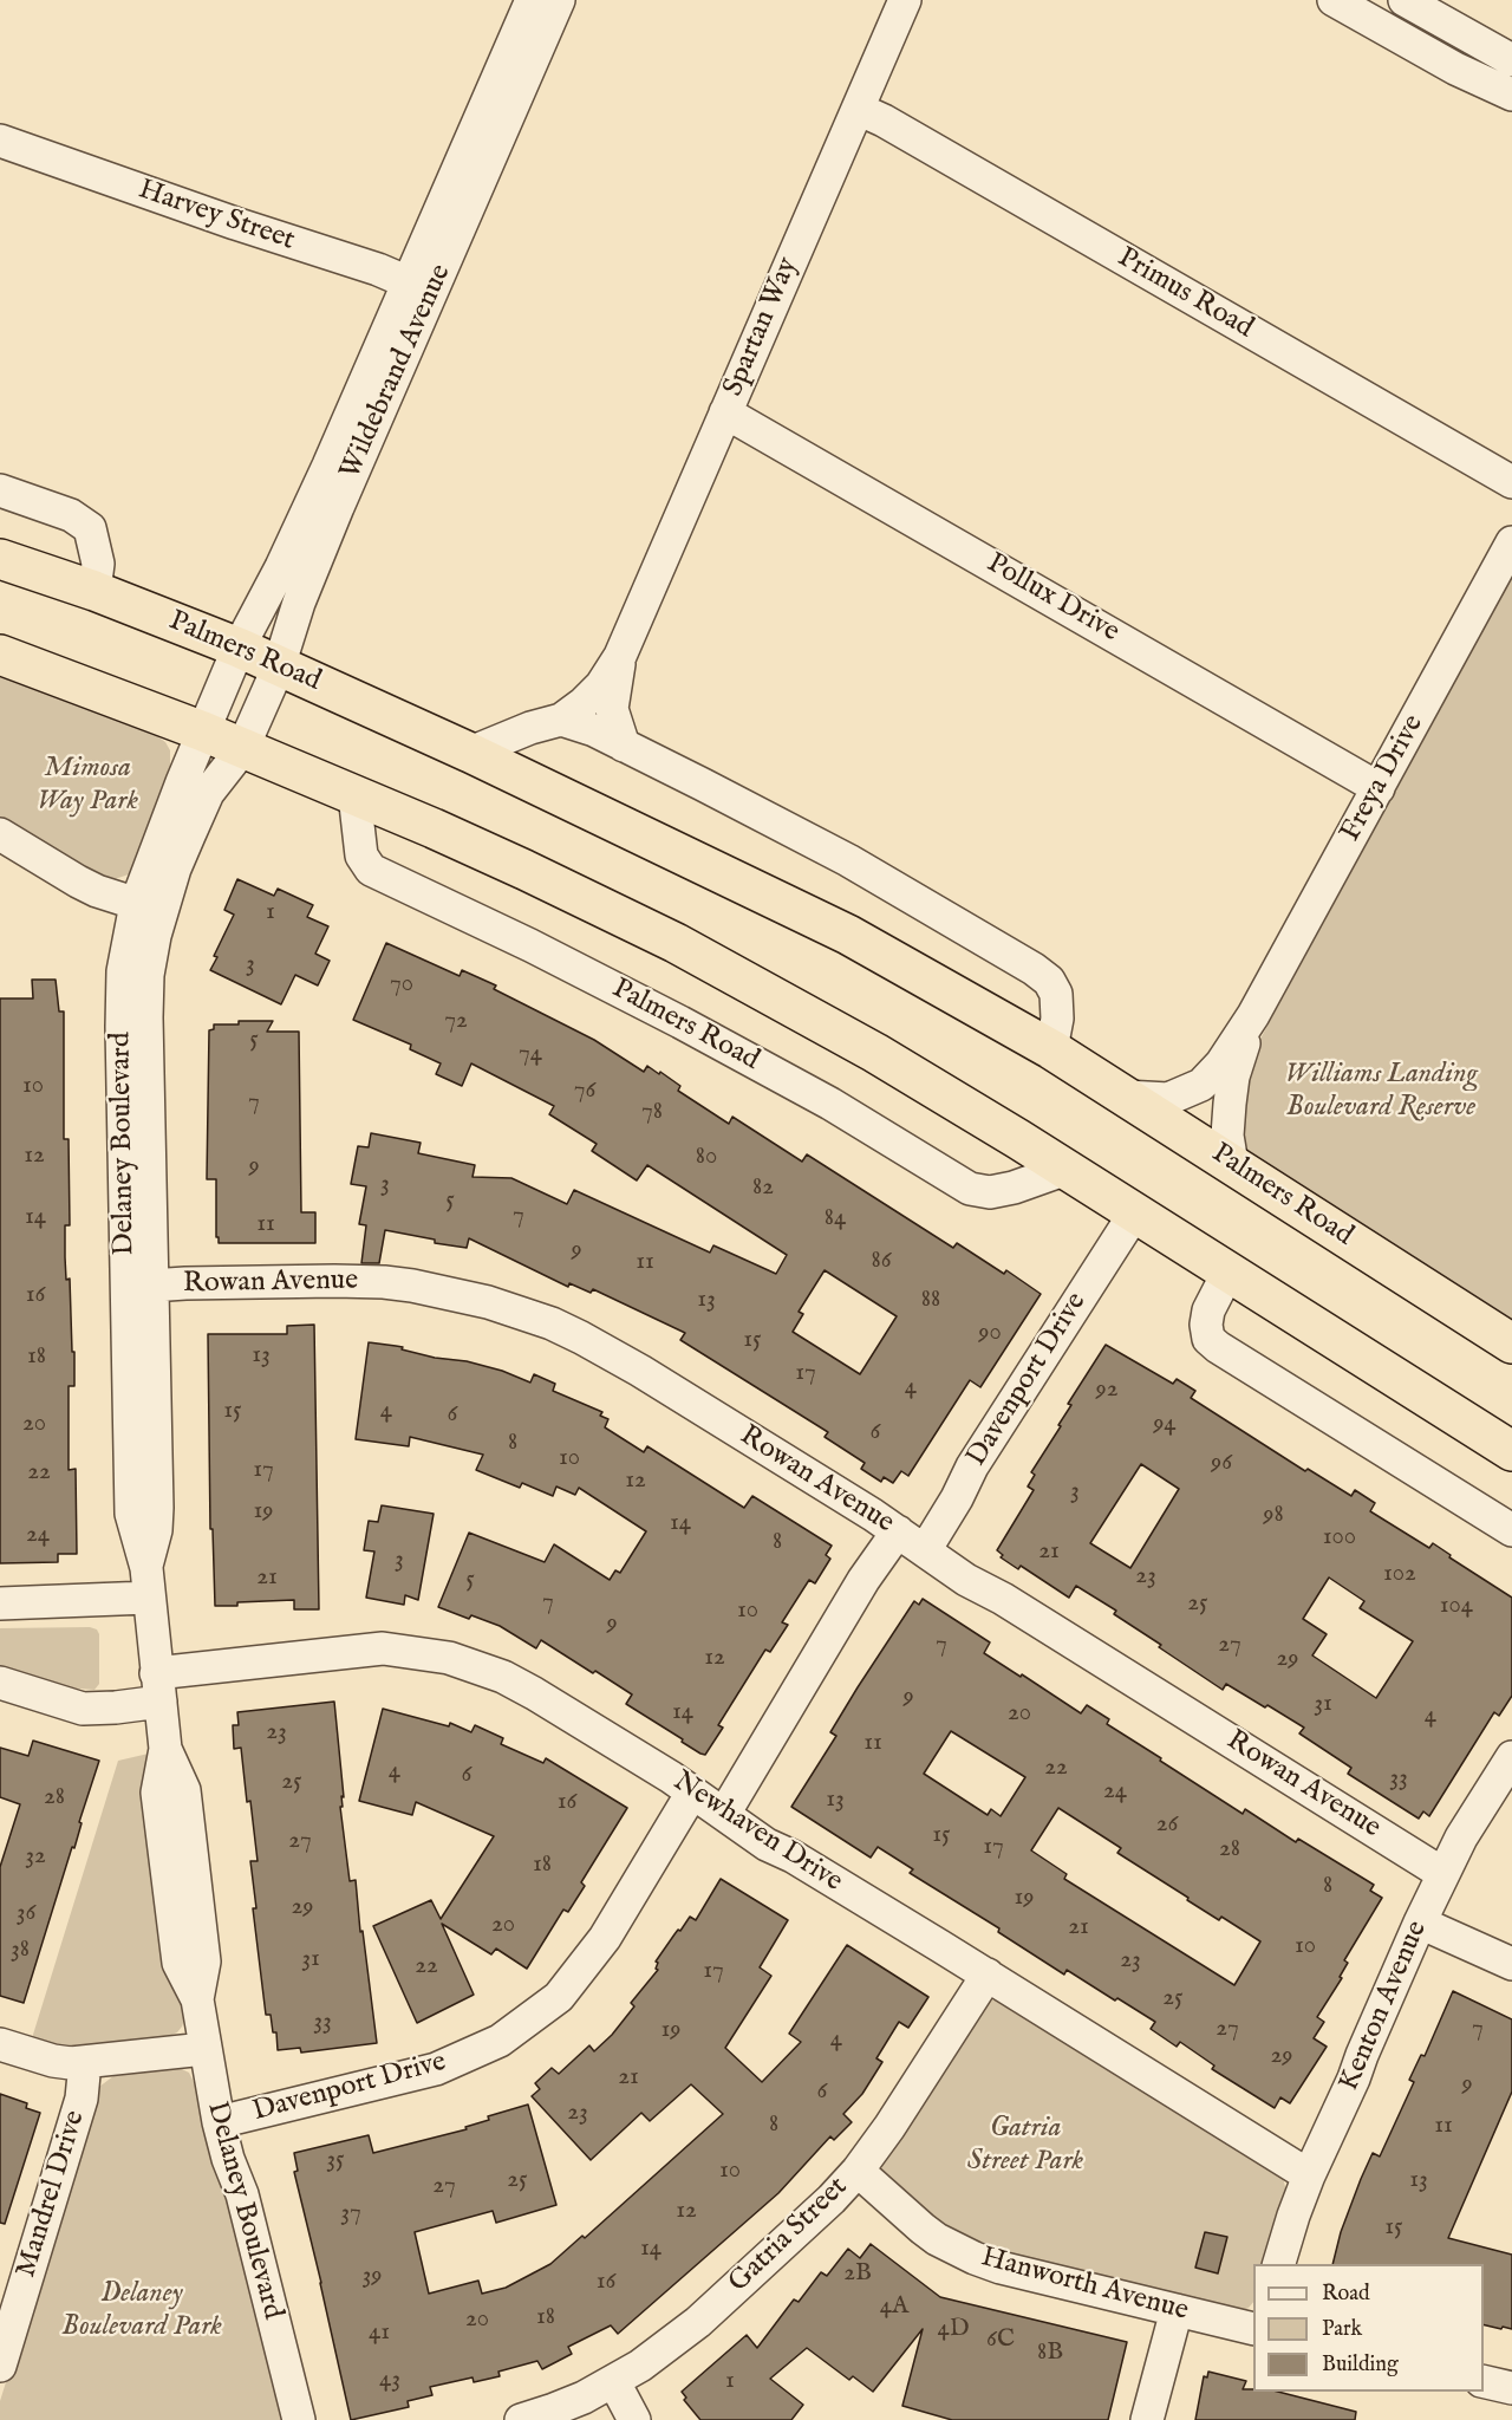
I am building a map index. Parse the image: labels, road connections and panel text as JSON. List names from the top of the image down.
{
  "streets": {
    "highway": ["Palmers Road"],
    "street": [
      "Harvey Street",
      "Primus Road",
      "Spartan Way",
      "Wildebrand Avenue",
      "Pollux Drive",
      "Freya Drive",
      "Delaney Boulevard",
      "Rowan Avenue",
      "Davenport Drive",
      "Newhaven Drive",
      "Kenton Avenue",
      "Mandrel Drive",
      "Gatria Street",
      "Hanworth Avenue"
    ]
  },
  "crossings": [
    ["Harvey Street", "Wildebrand Avenue"],
    ["Primus Road", "Spartan Way"],
    ["Spartan Way", "Pollux Drive"],
    ["Wildebrand Avenue", "Palmers Road"],
    ["Wildebrand Avenue", "Delaney Boulevard"],
    ["Pollux Drive", "Freya Drive"],
    ["Palmers Road", "Freya Drive"],
    ["Delaney Boulevard", "Rowan Avenue"],
    ["Delaney Boulevard", "Davenport Drive"],
    ["Delaney Boulevard", "Newhaven Drive"],
    ["Rowan Avenue", "Davenport Drive"],
    ["Rowan Avenue", "Kenton Avenue"],
    ["Davenport Drive", "Newhaven Drive"],
    ["Newhaven Drive", "Kenton Avenue"],
    ["Newhaven Drive", "Gatria Street"],
    ["Gatria Street", "Hanworth Avenue"]
  ],
  "parks": [
    "Mimosa Way Park",
    "Williams Landing Boulevard Reserve",
    "Gatria Street Park",
    "Delaney Boulevard Park"
  ],
  "house_numbers": [
    "1",
    "3",
    "70",
    "72",
    "5",
    "74",
    "10",
    "76",
    "7",
    "78",
    "12",
    "80",
    "9",
    "3",
    "82",
    "5",
    "7",
    "14",
    "84",
    "11",
    "9",
    "86",
    "11",
    "16",
    "13",
    "88",
    "90",
    "15",
    "13",
    "18",
    "17",
    "4",
    "92",
    "15",
    "4",
    "6",
    "20",
    "94",
    "6",
    "8",
    "10",
    "96",
    "17",
    "22",
    "12",
    "3",
    "19",
    "98",
    "14",
    "24",
    "100",
    "8",
    "21",
    "3",
    "102",
    "23",
    "21",
    "5",
    "7",
    "25",
    "104",
    "10",
    "9",
    "7",
    "27",
    "12",
    "29",
    "9",
    "31",
    "14",
    "20",
    "4",
    "23",
    "11",
    "22",
    "4",
    "6",
    "33",
    "25",
    "24",
    "28",
    "13",
    "16",
    "26",
    "15",
    "27",
    "17",
    "28",
    "32",
    "18",
    "8",
    "19",
    "29",
    "36",
    "20",
    "21",
    "10",
    "38",
    "31",
    "23",
    "22",
    "17",
    "25",
    "33",
    "27",
    "7",
    "19",
    "4",
    "29",
    "21",
    "9",
    "6",
    "23",
    "8",
    "11",
    "35",
    "10",
    "25",
    "13",
    "27",
    "12",
    "37",
    "15",
    "14",
    "2B",
    "39",
    "16",
    "4A",
    "18",
    "20",
    "4D",
    "41",
    "6C",
    "8B",
    "43",
    "1"
  ],
  "legend": ["Road", "Park", "Building"]
}
